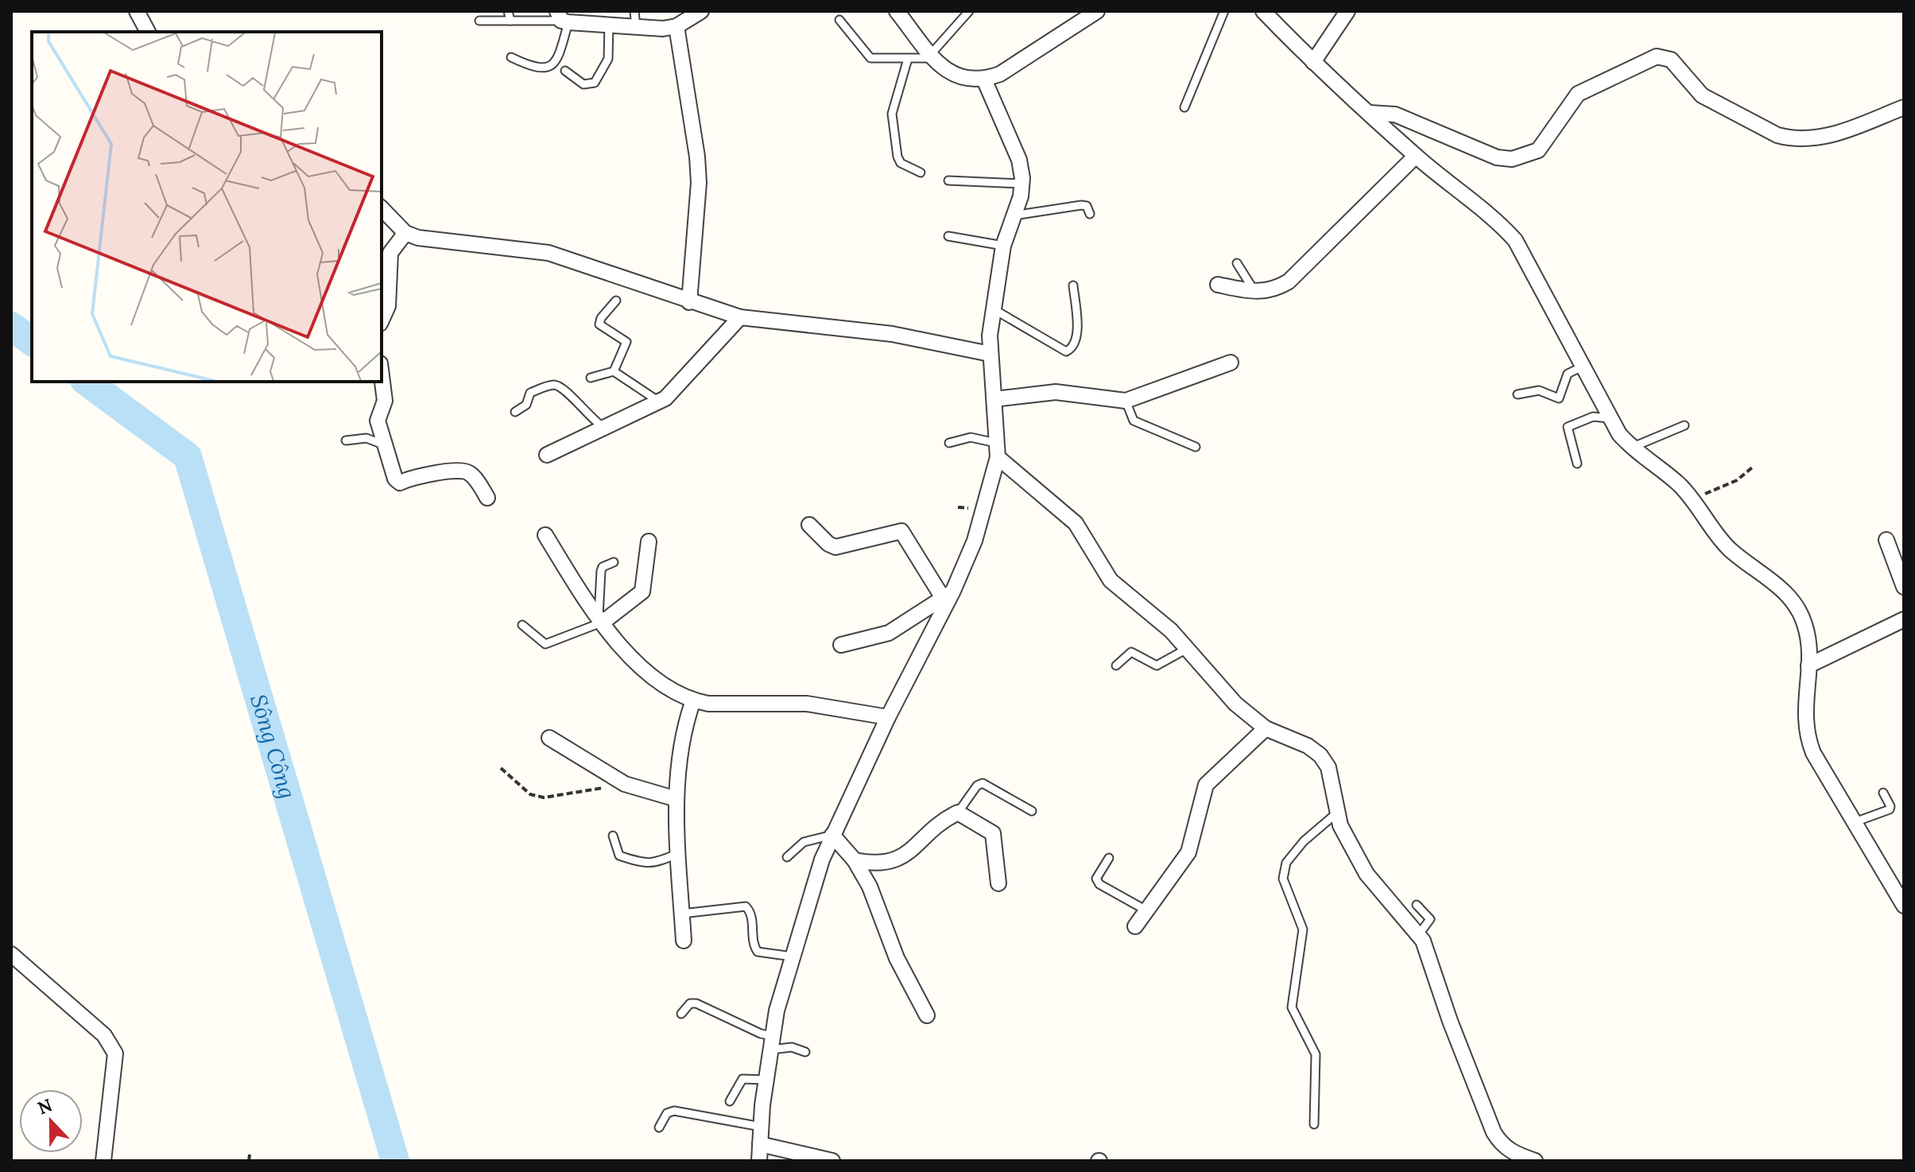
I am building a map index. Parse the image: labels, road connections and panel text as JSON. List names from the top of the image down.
{
  "water": ["Sông Công"],
  "north": "top"
}
